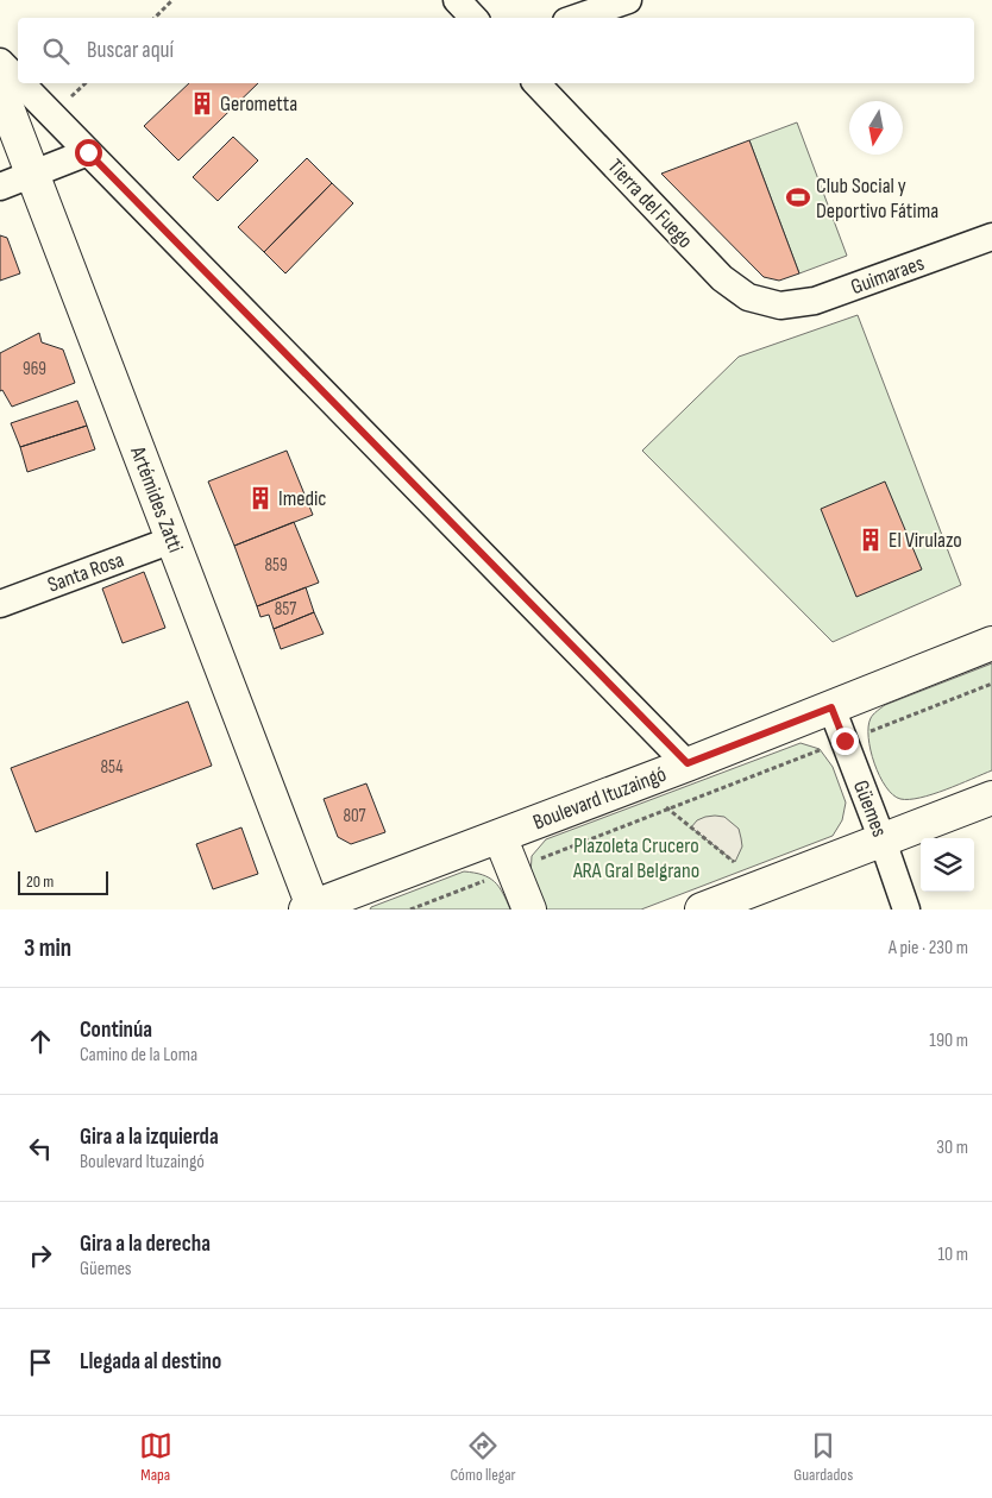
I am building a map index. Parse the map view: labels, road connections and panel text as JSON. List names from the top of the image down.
{
  "streets": {
    "main road": ["Artémides Zatti", "Boulevard Ituzaingó"],
    "street": [
      "Tierra del Fuego",
      "Guimaraes",
      "Santa Rosa",
      "Güemes"
    ]
  },
  "crossings": [
    ["Tierra del Fuego", "Guimaraes"],
    ["Artémides Zatti", "Santa Rosa"],
    ["Artémides Zatti", "Boulevard Ituzaingó"],
    ["Boulevard Ituzaingó", "Güemes"]
  ],
  "parks": ["Plazoleta Crucero ARA Gral Belgrano"],
  "places": {
    "building": ["Gerometta", "Imedic", "El Virulazo"],
    "sports": ["Club Social y Deportivo Fátima"]
  },
  "house_numbers": [
    "969",
    "859",
    "857",
    "854",
    "807"
  ],
  "scale_bar": "20 m",
  "north": "bottom",
  "page": {
    "search": "Buscar aquí",
    "scale": "20 m",
    "heading": ["3 min", "A pie · 230 m"],
    "list": [
      ["Continúa", "Camino de la Loma", "190 m"],
      ["Gira a la izquierda", "Boulevard Ituzaingó", "30 m"],
      ["Gira a la derecha", "Güemes", "10 m"],
      "Llegada al destino"
    ],
    "nav": ["Mapa", "Cómo llegar", "Guardados"]
  }
}
